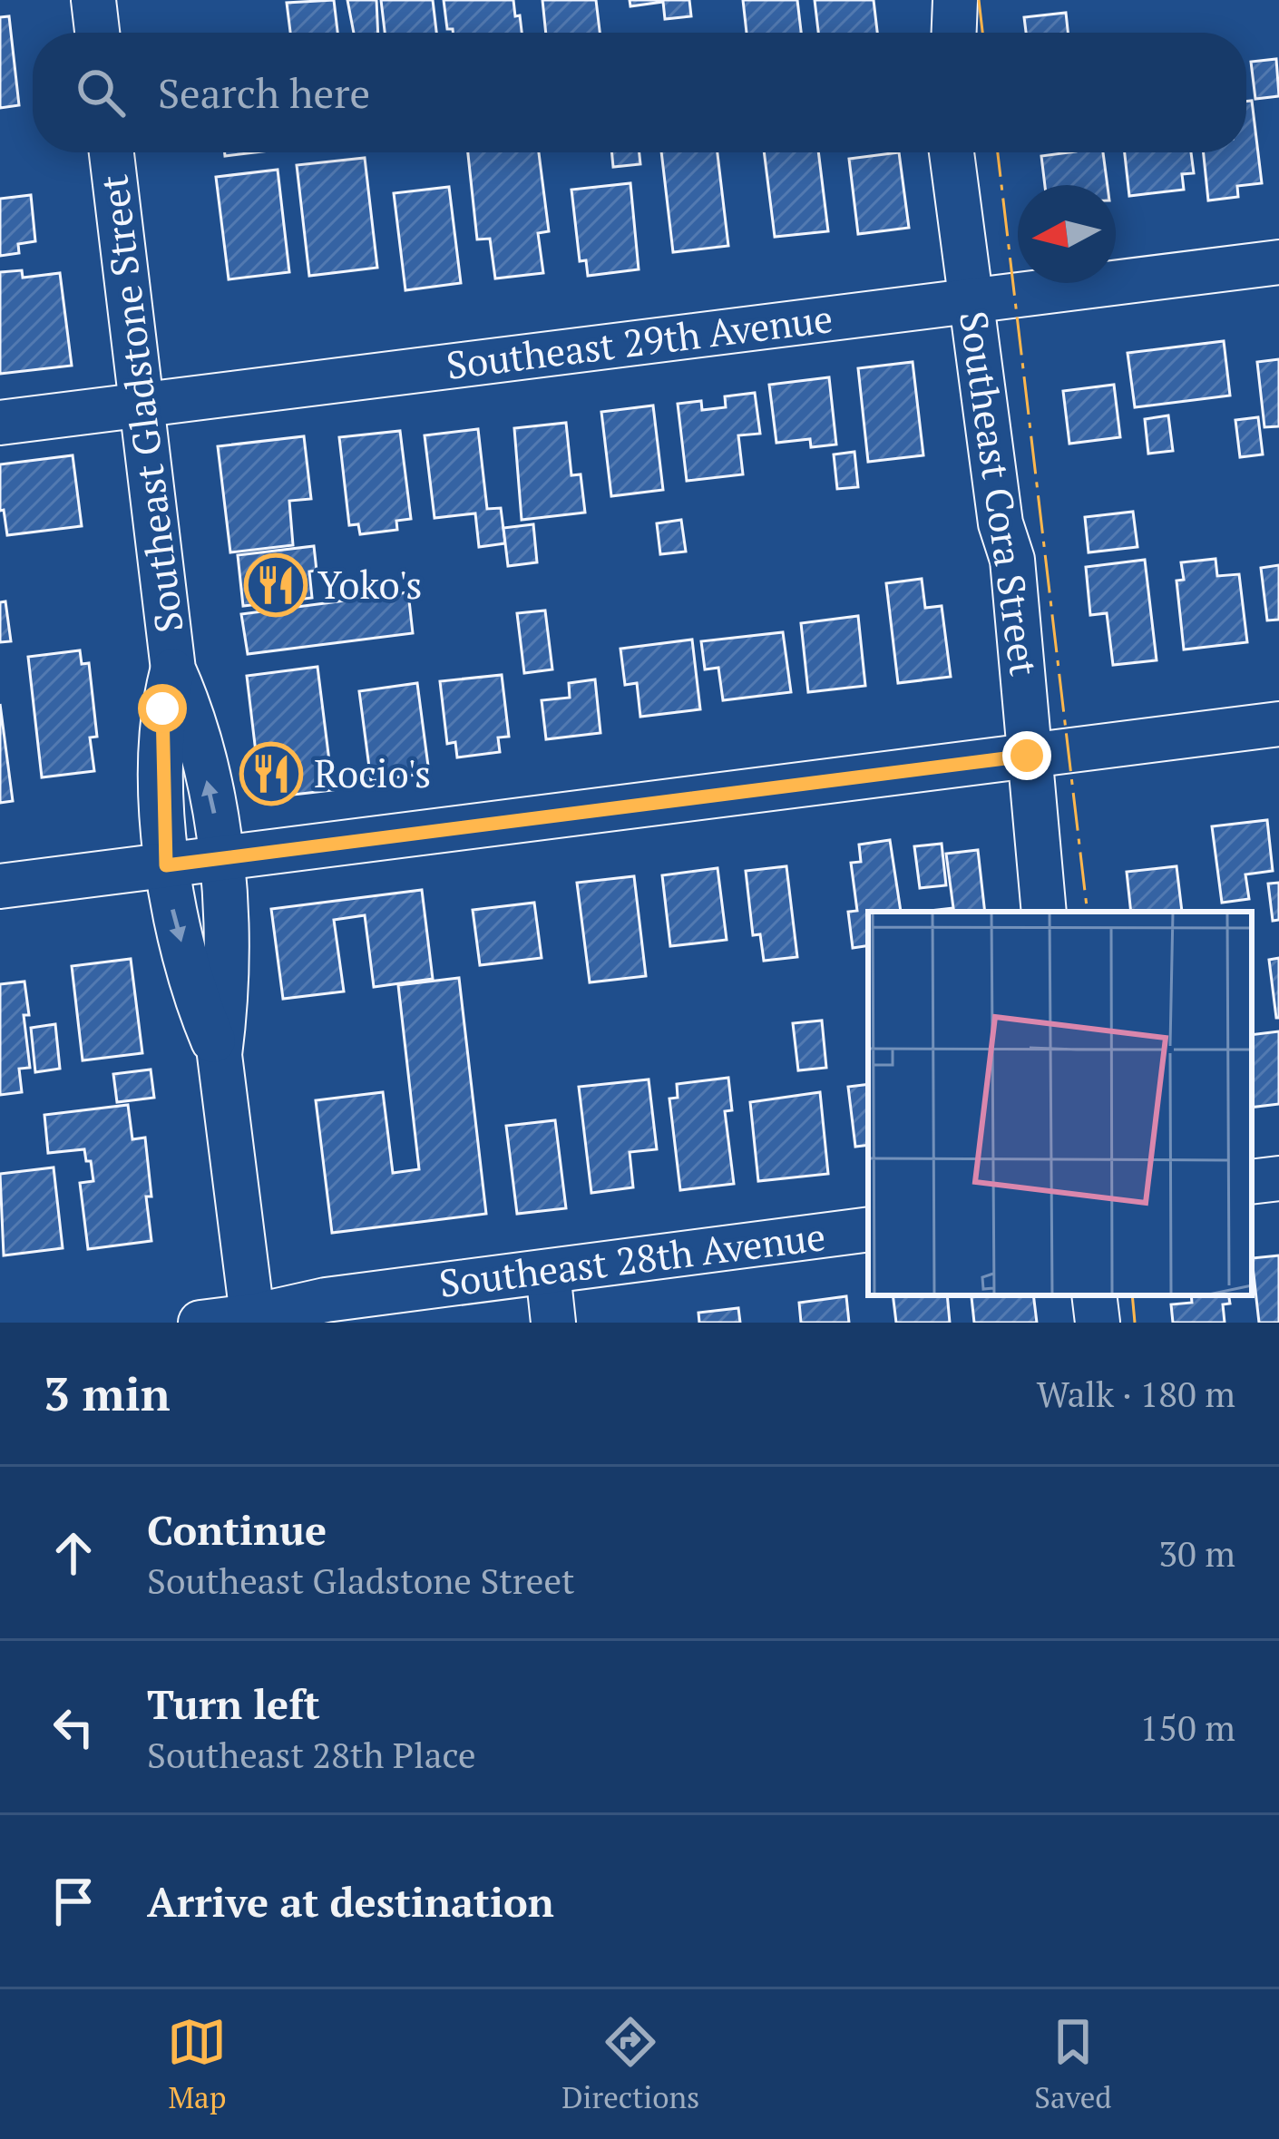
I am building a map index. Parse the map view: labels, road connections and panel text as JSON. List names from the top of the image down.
{
  "streets": {
    "street": [
      "Southeast 29th Avenue",
      "Southeast Gladstone Street",
      "Southeast Cora Street",
      "Southeast 28th Avenue"
    ]
  },
  "crossings": [
    ["Southeast 29th Avenue", "Southeast Gladstone Street"],
    ["Southeast 29th Avenue", "Southeast Cora Street"],
    ["Southeast Gladstone Street", "Southeast 28th Avenue"]
  ],
  "places": {
    "restaurant": ["Yoko's", "Rocio's"]
  },
  "north": "left",
  "page": {
    "search": "Search here",
    "heading": ["3 min", "Walk · 180 m"],
    "list": [
      ["Continue", "Southeast Gladstone Street", "30 m"],
      ["Turn left", "Southeast 28th Place", "150 m"],
      "Arrive at destination"
    ],
    "nav": ["Map", "Directions", "Saved"]
  }
}
